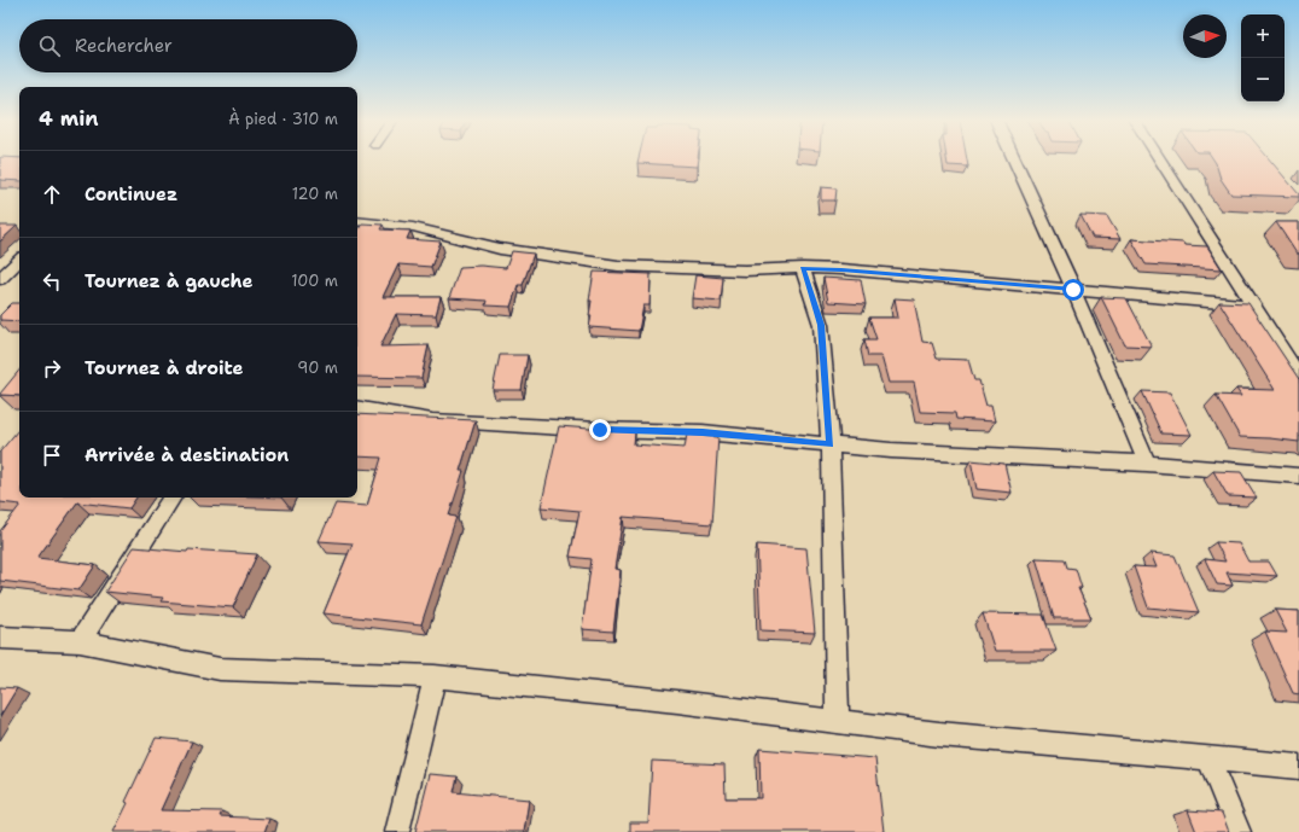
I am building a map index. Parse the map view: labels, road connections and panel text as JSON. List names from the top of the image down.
{
  "north": "right",
  "page": {
    "map_buttons": ["+", "−"],
    "search": "Rechercher",
    "heading": ["4 min", "À pied · 310 m"],
    "list": [
      ["Continuez", "120 m"],
      ["Tournez à gauche", "100 m"],
      ["Tournez à droite", "90 m"],
      "Arrivée à destination"
    ]
  }
}
